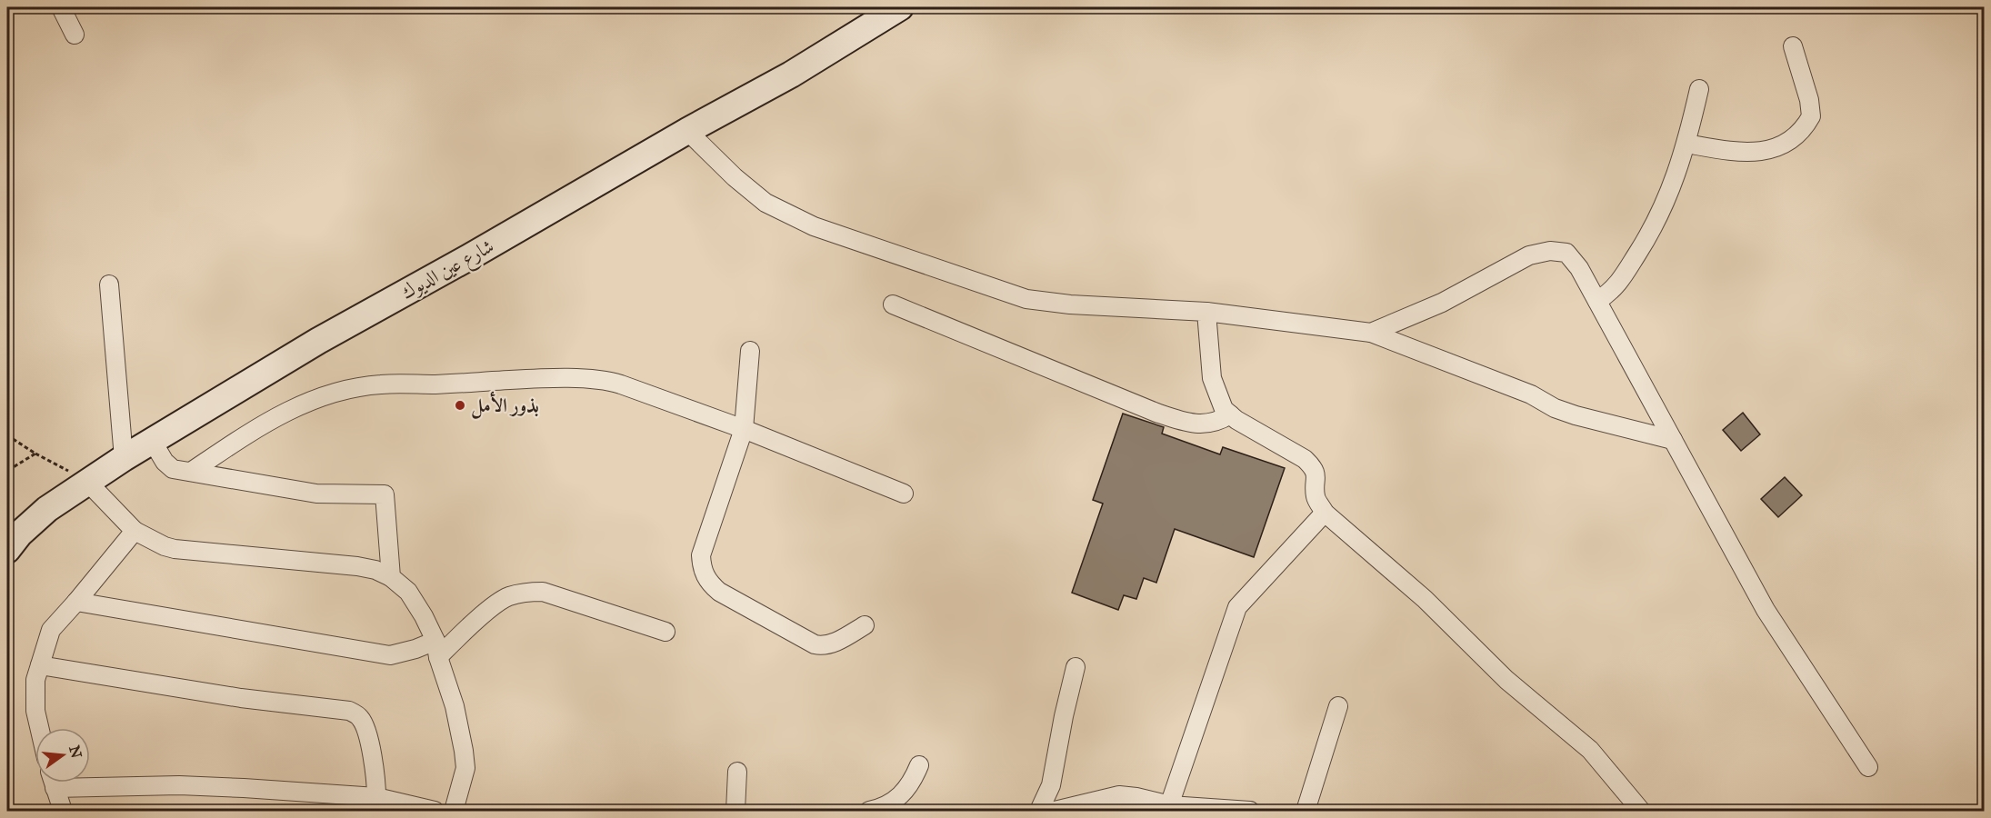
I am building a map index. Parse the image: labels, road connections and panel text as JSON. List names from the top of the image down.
{
  "streets": {
    "main road": ["شارع عين الديوك"]
  },
  "places": ["بذور الأمل"],
  "north": "right"
}
